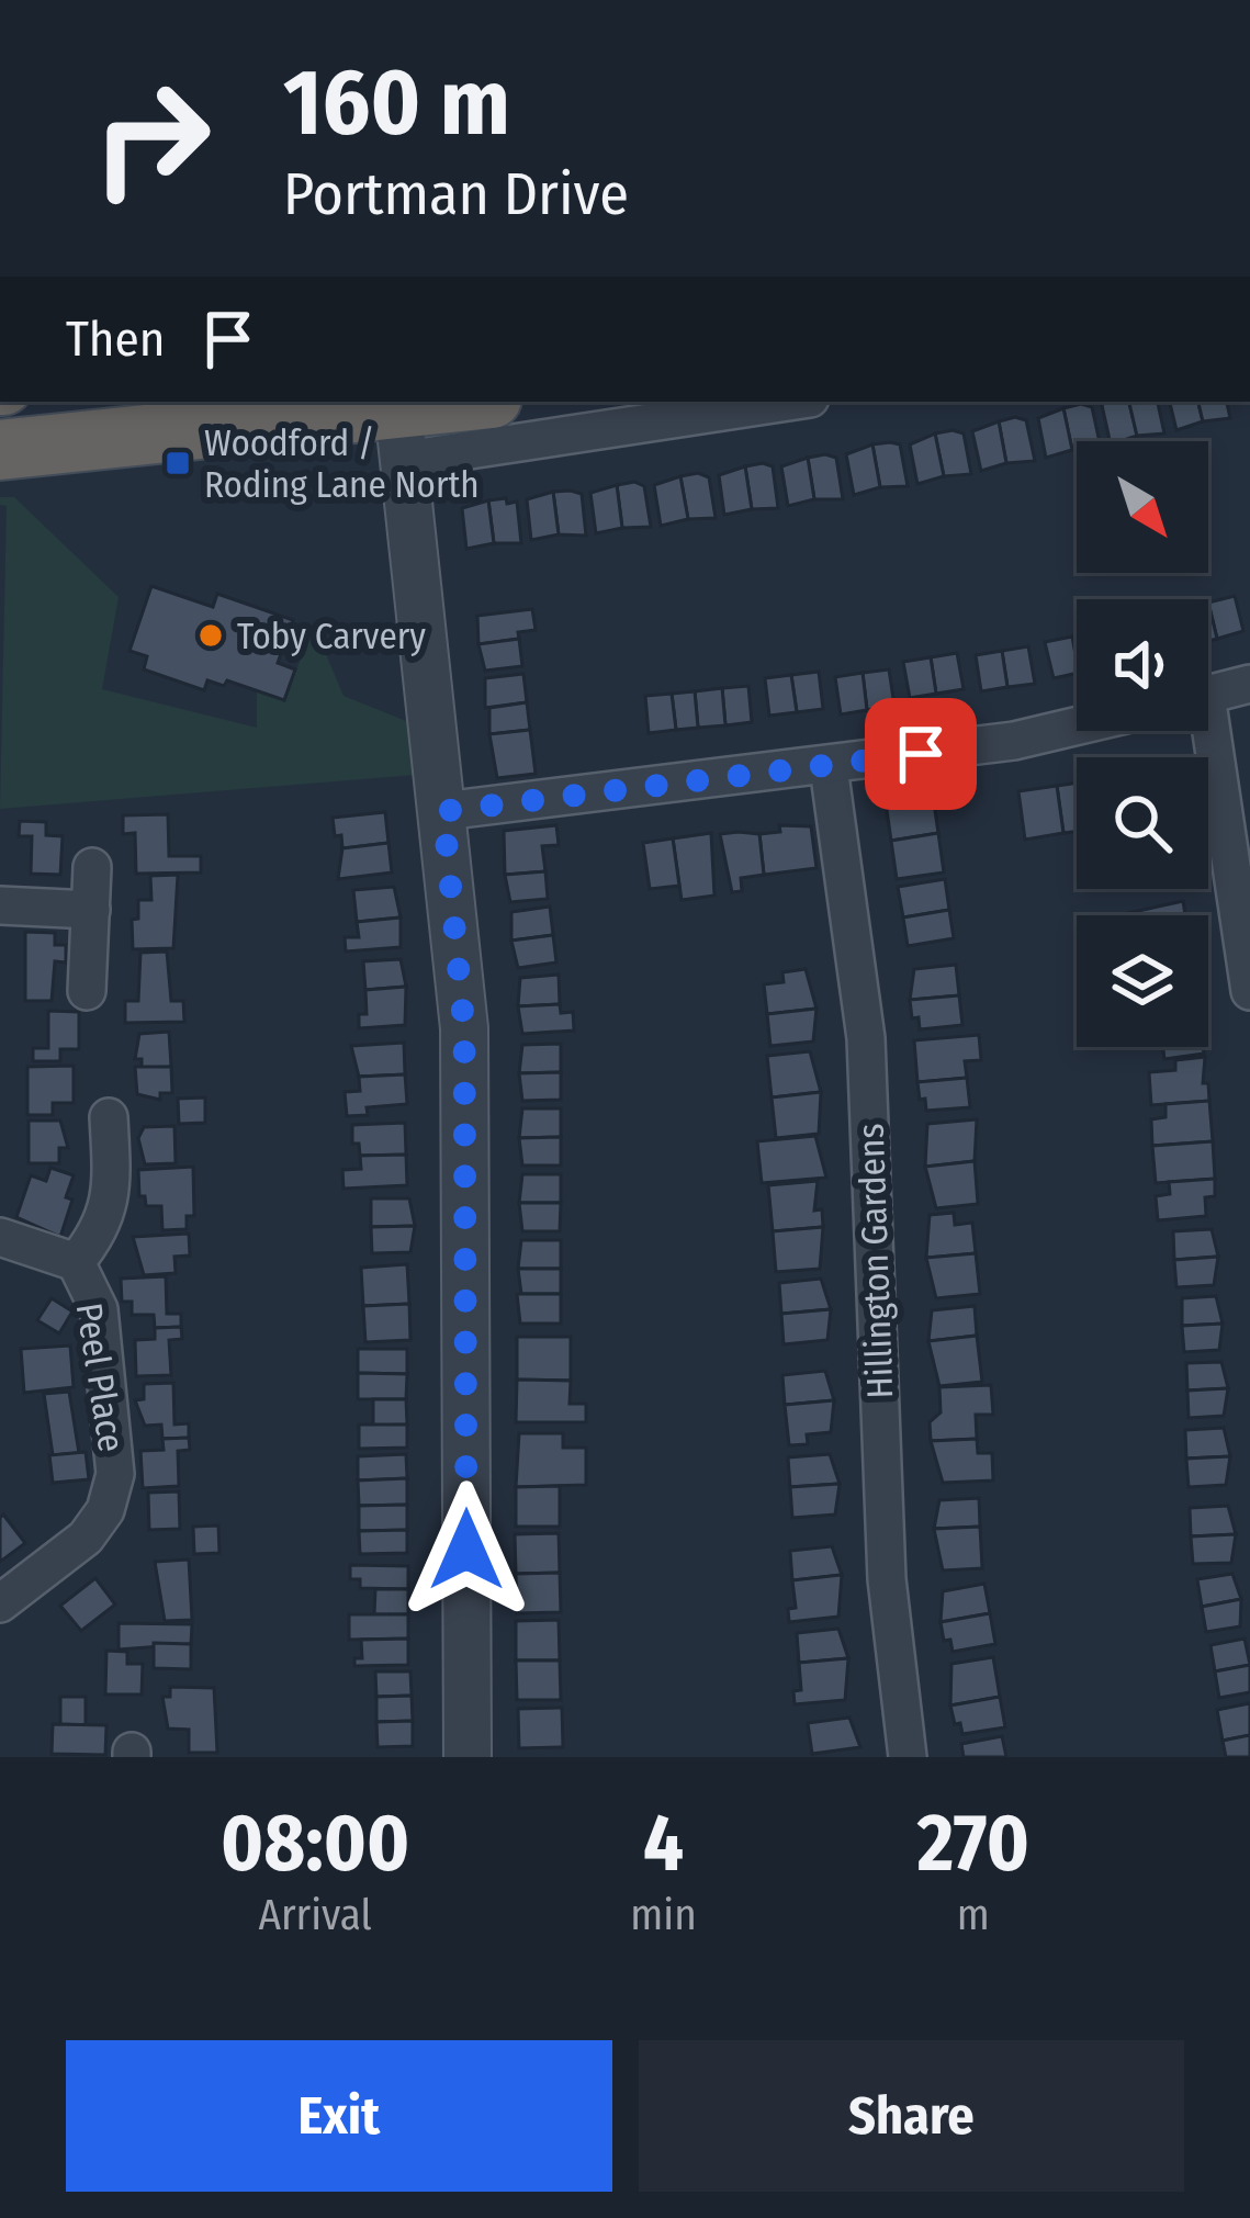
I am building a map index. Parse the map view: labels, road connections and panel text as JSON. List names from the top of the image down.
{
  "streets": {
    "street": ["Hillington Gardens", "Peel Place"]
  },
  "places": {
    "transit": ["Woodford / Roding Lane North"],
    "other": ["Toby Carvery"]
  },
  "north": "bottom right",
  "page": {
    "turn": ["160 m", "Portman Drive"],
    "then": "Then",
    "eta": [
      "08:00",
      "Arrival",
      "4",
      "min",
      "270",
      "m"
    ],
    "buttons": ["Exit", "Share"]
  }
}
